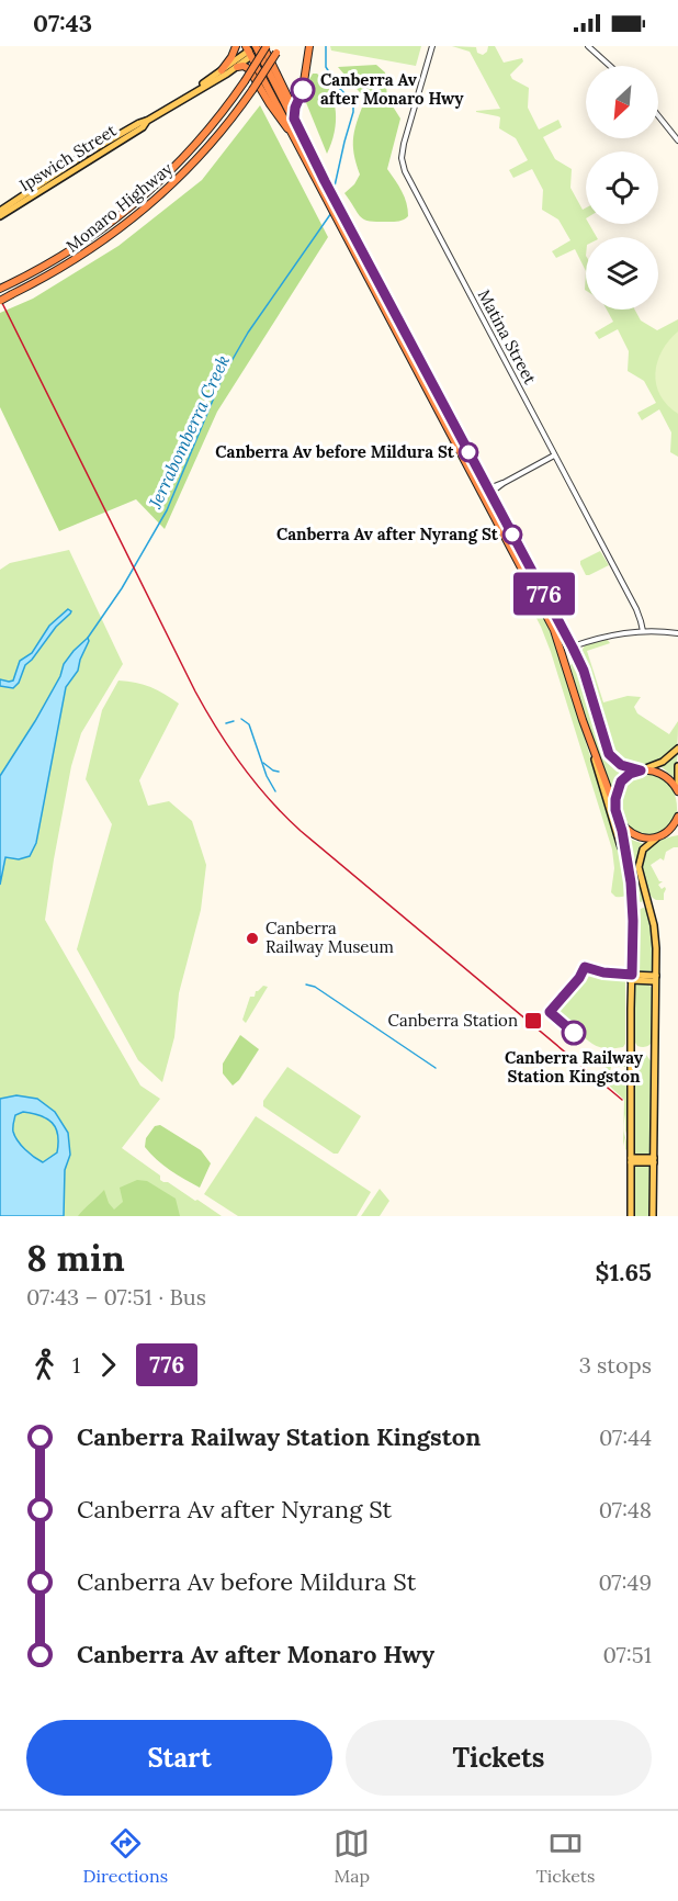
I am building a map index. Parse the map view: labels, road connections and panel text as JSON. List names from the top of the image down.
{
  "streets": {
    "highway": ["Monaro Highway"],
    "main road": ["Ipswich Street"],
    "street": ["Matina Street"]
  },
  "water": ["Jerrabomberra Creek"],
  "places": {
    "other": [
      "Canberra Av after Monaro Hwy",
      "Canberra Av before Mildura St",
      "Canberra Av after Nyrang St",
      "Canberra Railway Museum",
      "Canberra Railway Station Kingston"
    ],
    "transit": ["Canberra Station"]
  },
  "lines": ["bus line 776"],
  "north": "bottom left",
  "page": {
    "status": "07:43",
    "on_map": "776",
    "heading": ["8 min", "07:43 – 07:51 · Bus", "$1.65"],
    "legs": ["1", "776", "3 stops"],
    "list": [
      {
        "name": "Canberra Railway Station Kingston",
        "value": "07:44"
      },
      {
        "name": "Canberra Av after Nyrang St",
        "value": "07:48"
      },
      {
        "name": "Canberra Av before Mildura St",
        "value": "07:49"
      },
      {
        "name": "Canberra Av after Monaro Hwy",
        "value": "07:51"
      }
    ],
    "buttons": ["Start", "Tickets"],
    "tabs": ["Directions", "Map", "Tickets"]
  }
}
